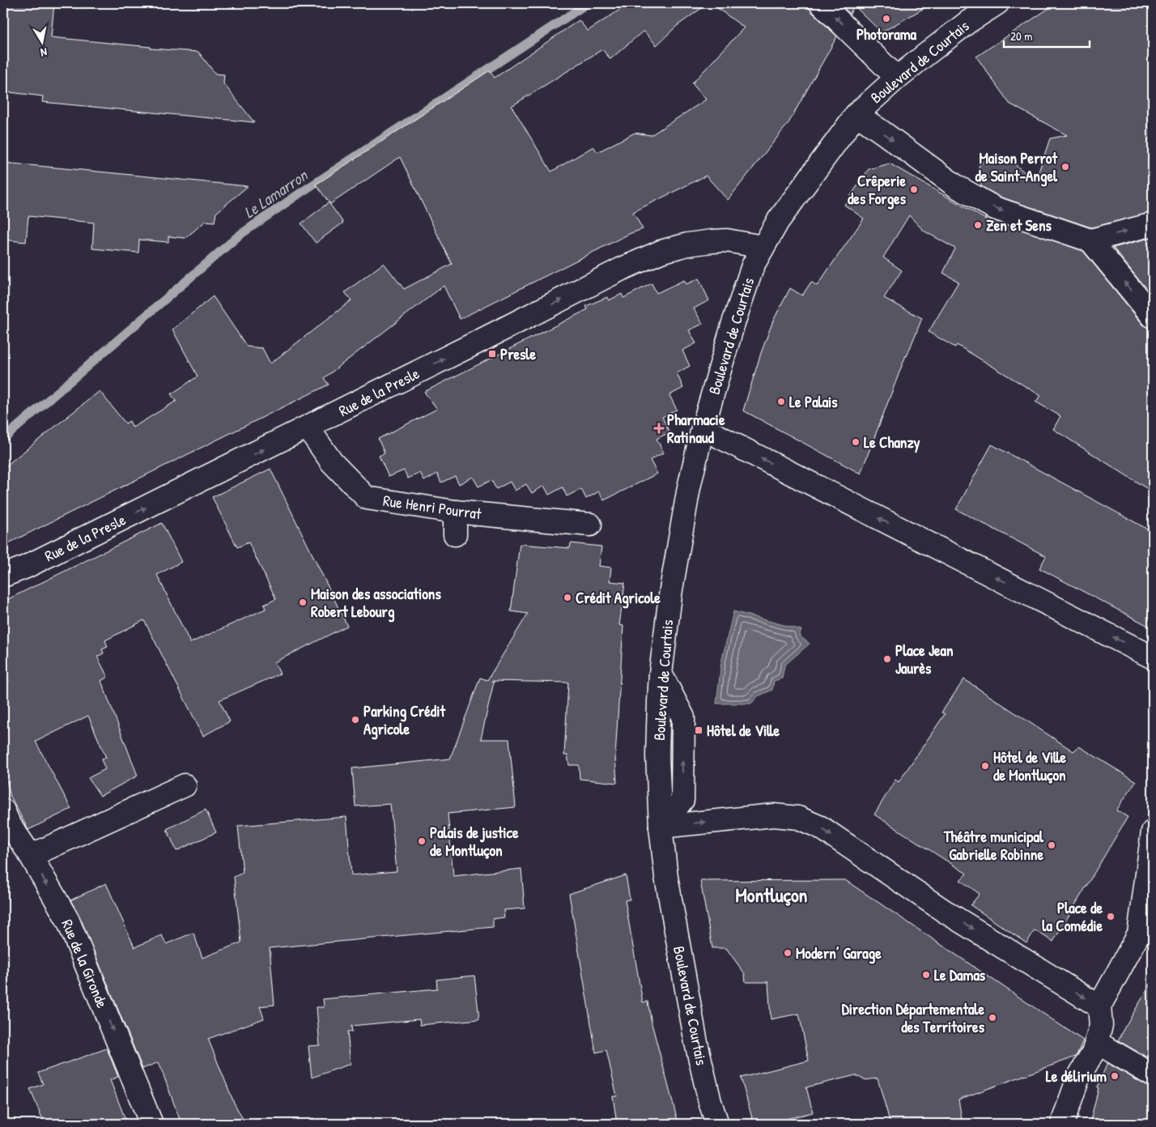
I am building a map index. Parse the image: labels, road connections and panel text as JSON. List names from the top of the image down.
{
  "streets": {
    "street": [
      "Boulevard de Courtais",
      "Rue de la Presle",
      "Rue Henri Pourrat",
      "Rue de la Gironde"
    ]
  },
  "crossings": [
    ["Boulevard de Courtais", "Rue de la Presle"],
    ["Rue de la Presle", "Rue Henri Pourrat"]
  ],
  "one_way": ["Rue de la Presle", "Rue de la Gironde"],
  "districts": ["Montluçon"],
  "water": ["Le Lamarron"],
  "places": {
    "other": [
      "Photorama",
      "Maison Perrot de Saint-Angel",
      "Crêperie des Forges",
      "Zen et Sens",
      "Le Palais",
      "Le Chanzy",
      "Crédit Agricole",
      "Maison des associations Robert Lebourg",
      "Place Jean Jaurès",
      "Parking Crédit Agricole",
      "Hôtel de Ville de Montluçon",
      "Palais de justice de Montluçon",
      "Théâtre municipal Gabrielle Robinne",
      "Place de la Comédie",
      "Modern’ Garage",
      "Le Damas",
      "Direction Départementale des Territoires",
      "Le délirium"
    ],
    "transit": ["Presle", "Hôtel de Ville"],
    "health": ["Pharmacie Ratinaud"]
  },
  "scale_bar": "20 m",
  "north": "bottom"
}
